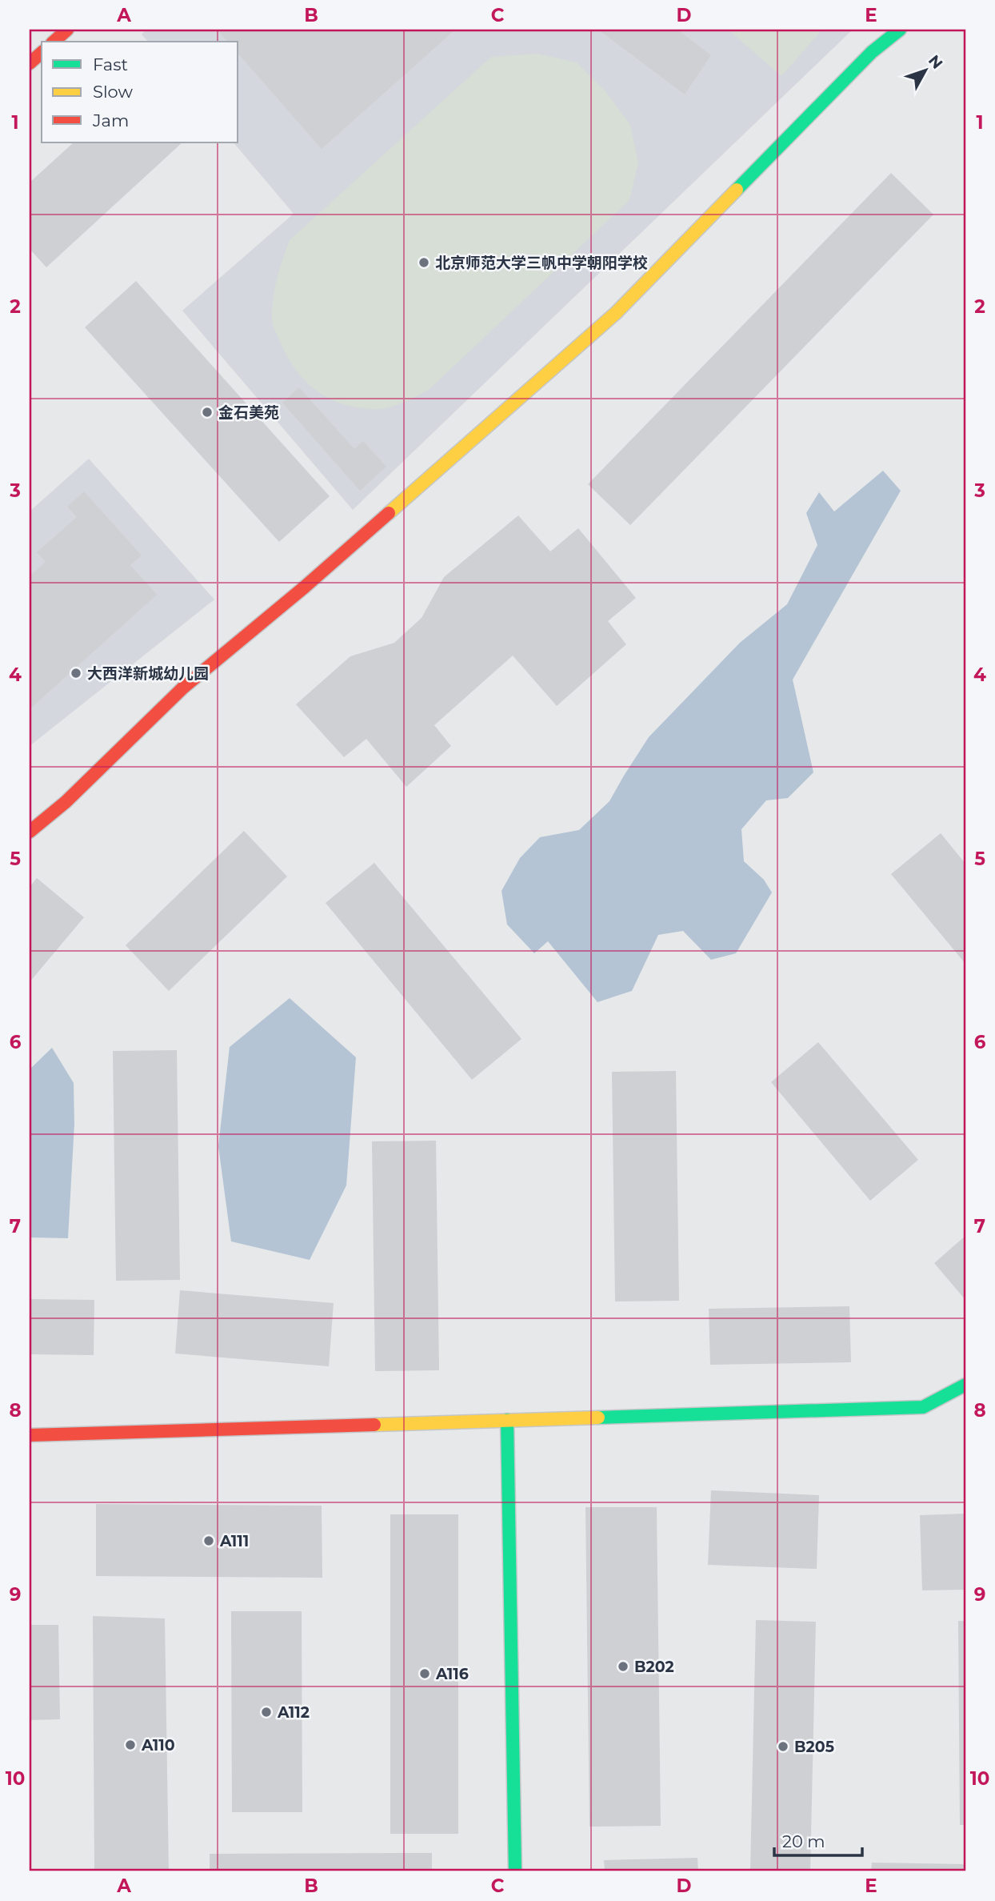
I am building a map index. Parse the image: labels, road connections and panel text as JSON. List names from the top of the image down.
{
  "places": [
    "北京师范大学三帆中学朝阳学校",
    "金石美苑",
    "大西洋新城幼儿园",
    "A111",
    "B202",
    "A116",
    "A112",
    "A110",
    "B205"
  ],
  "legend": ["Fast", "Slow", "Jam"],
  "scale_bar": "20 m",
  "north": "top right",
  "grid": {
    "columns": [
      "A",
      "B",
      "C",
      "D",
      "E"
    ],
    "rows": [
      "1",
      "2",
      "3",
      "4",
      "5",
      "6",
      "7",
      "8",
      "9",
      "10"
    ]
  }
}
